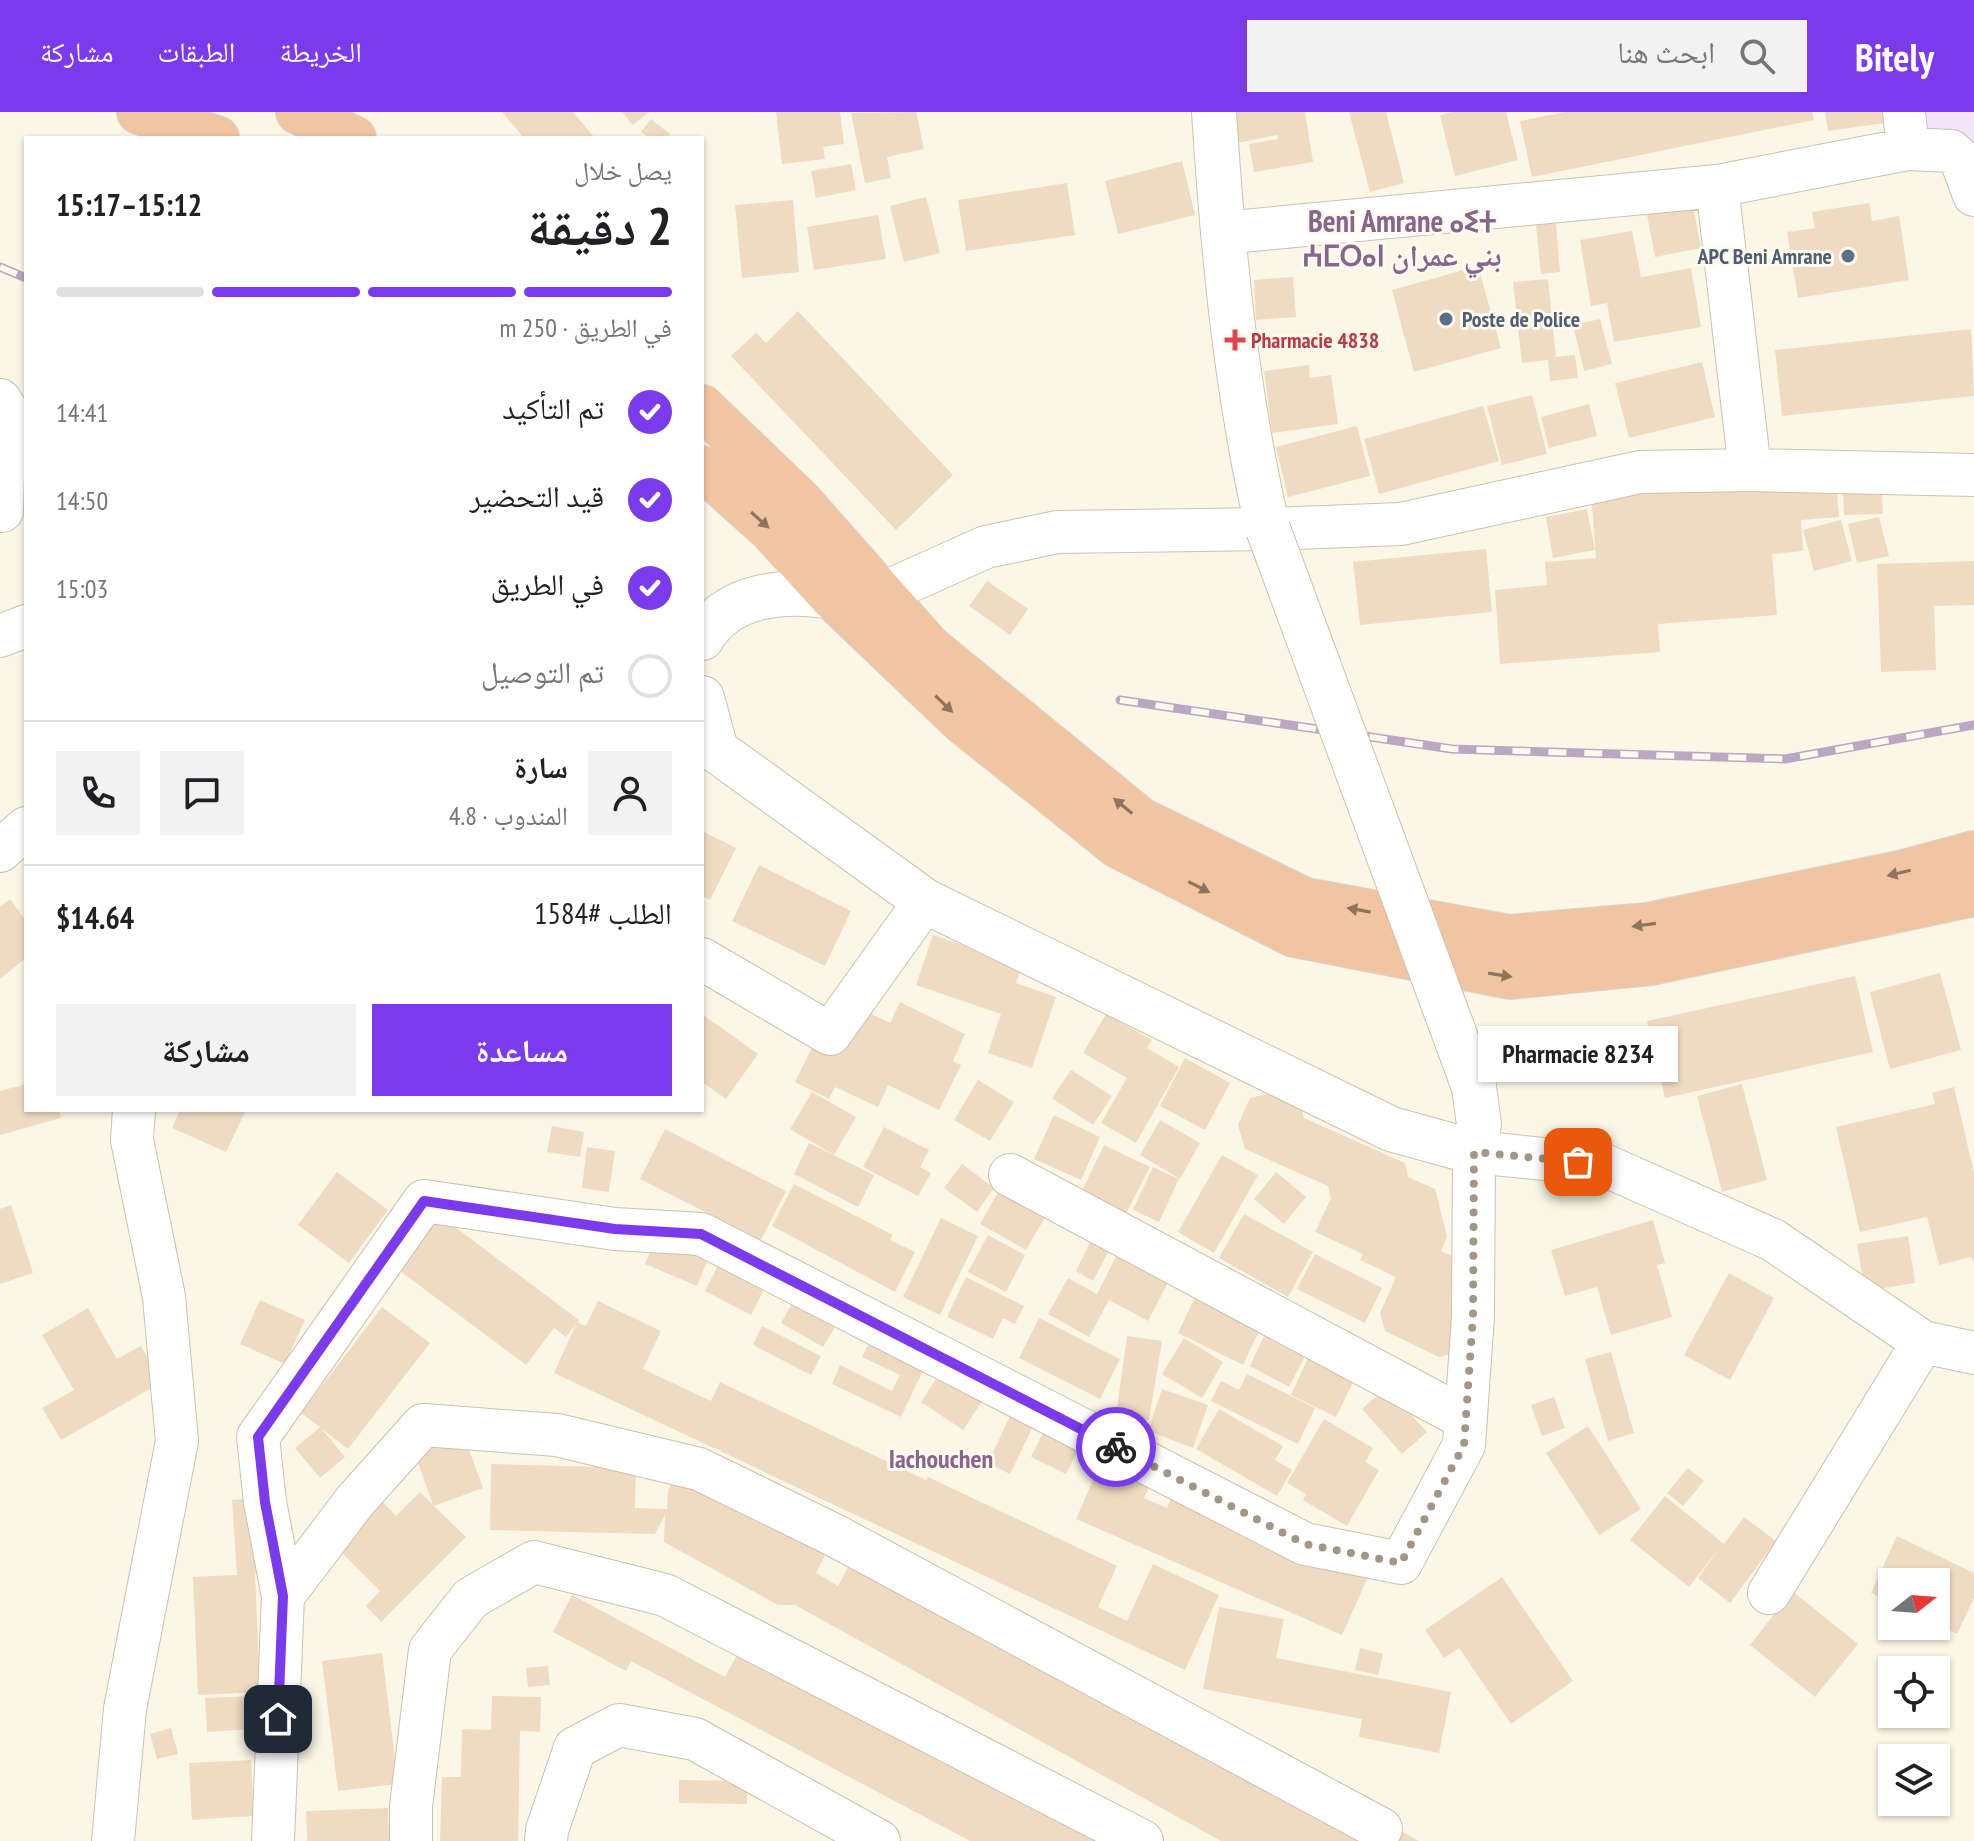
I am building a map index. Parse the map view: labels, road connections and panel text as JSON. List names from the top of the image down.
{
  "districts": ["Beni Amrane ⴰⵉⵜ ⵄⵎⵔⴰⵏ بني عمران", "Iachouchen"],
  "places": {
    "other": ["APC Beni Amrane", "Poste de Police", "Pharmacie 8234"],
    "health": ["Pharmacie 4838"]
  },
  "north": "right",
  "page": {
    "header": "Bitely",
    "search": "ابحث هنا",
    "nav": ["الخريطة", "الطبقات", "مشاركة"],
    "heading": ["2 دقيقة", "يصل خلال", "15:12–15:17"],
    "panel": [
      "سارة",
      "المندوب · 4.8",
      "الطلب #1584",
      "$14.64"
    ],
    "bar": "في الطريق · 250 m",
    "list": [
      ["تم التأكيد", "14:41"],
      ["قيد التحضير", "14:50"],
      ["في الطريق", "15:03"],
      "تم التوصيل"
    ],
    "buttons": ["مساعدة", "مشاركة"],
    "bubble": "Pharmacie 8234"
  }
}
